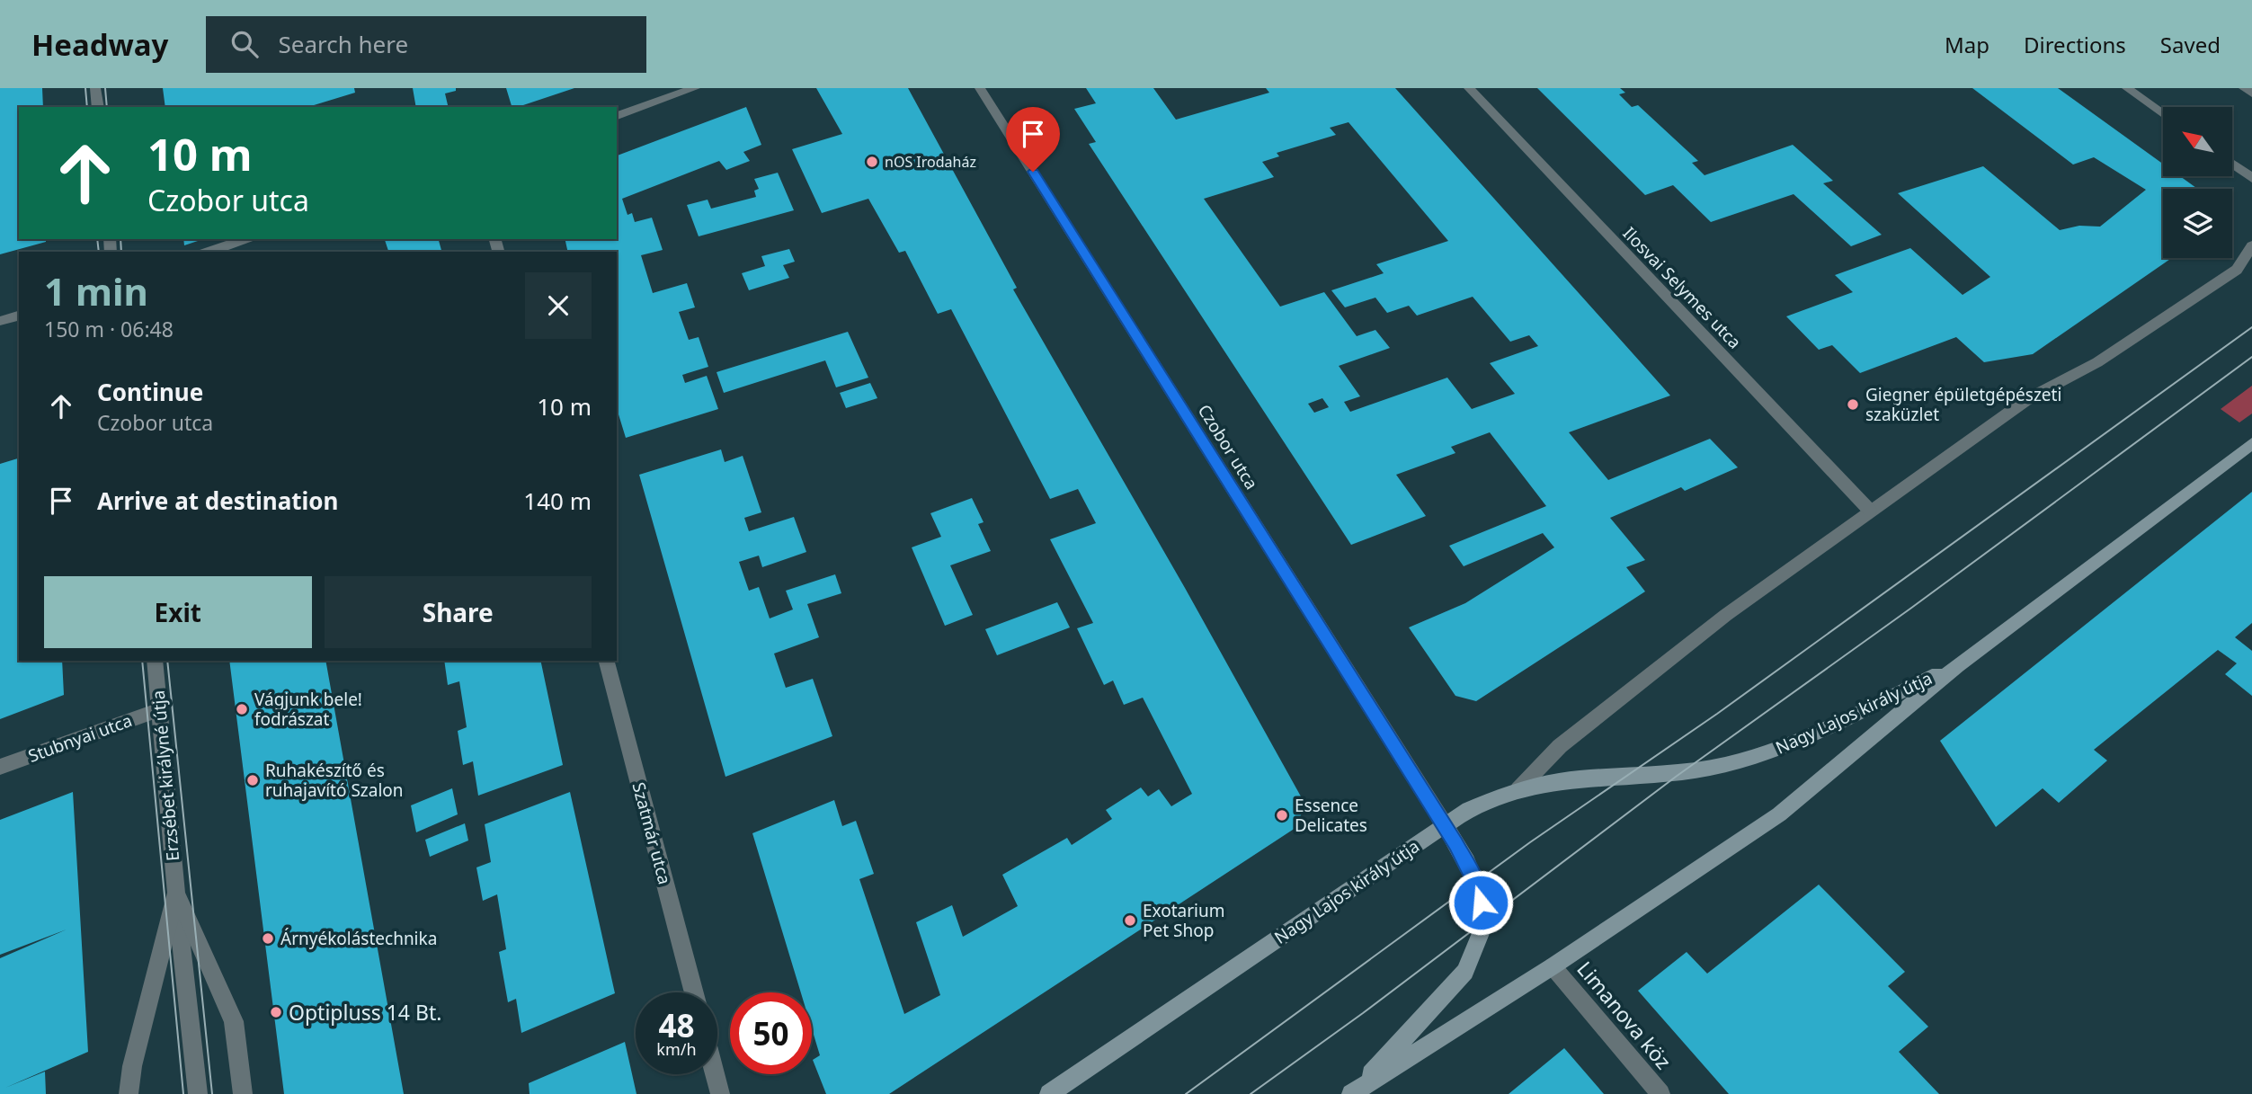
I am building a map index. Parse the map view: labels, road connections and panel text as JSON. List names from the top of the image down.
{
  "streets": {
    "main road": ["Nagy Lajos király útja"],
    "street": [
      "Ilosvai Selymes utca",
      "Czobor utca",
      "Stubnyai utca",
      "Erzsébet királyné útja",
      "Szatmár utca",
      "Limanova köz"
    ]
  },
  "crossings": [
    ["Czobor utca", "Nagy Lajos király útja"],
    ["Nagy Lajos király útja", "Limanova köz"],
    ["Stubnyai utca", "Erzsébet királyné útja"]
  ],
  "places": [
    "nOS Irodaház",
    "Giegner épületgépészeti szaküzlet",
    "Vágjunk bele! fodrászat",
    "Ruhakészítő és ruhajavító Szalon",
    "Essence Delicates",
    "Exotarium Pet Shop",
    "Árnyékolástechnika",
    "Optipluss 14 Bt."
  ],
  "north": "top left",
  "page": {
    "header": "Headway",
    "search": "Search here",
    "nav": ["Map", "Directions", "Saved"],
    "turn": ["10 m", "Czobor utca"],
    "heading": ["1 min", "150 m · 06:48"],
    "list": [
      {
        "name": "Continue",
        "note": "Czobor utca",
        "value": "10 m"
      },
      {
        "name": "Arrive at destination",
        "value": "140 m"
      }
    ],
    "buttons": ["Exit", "Share"],
    "speed": "48 km/h",
    "limit": "50"
  }
}
